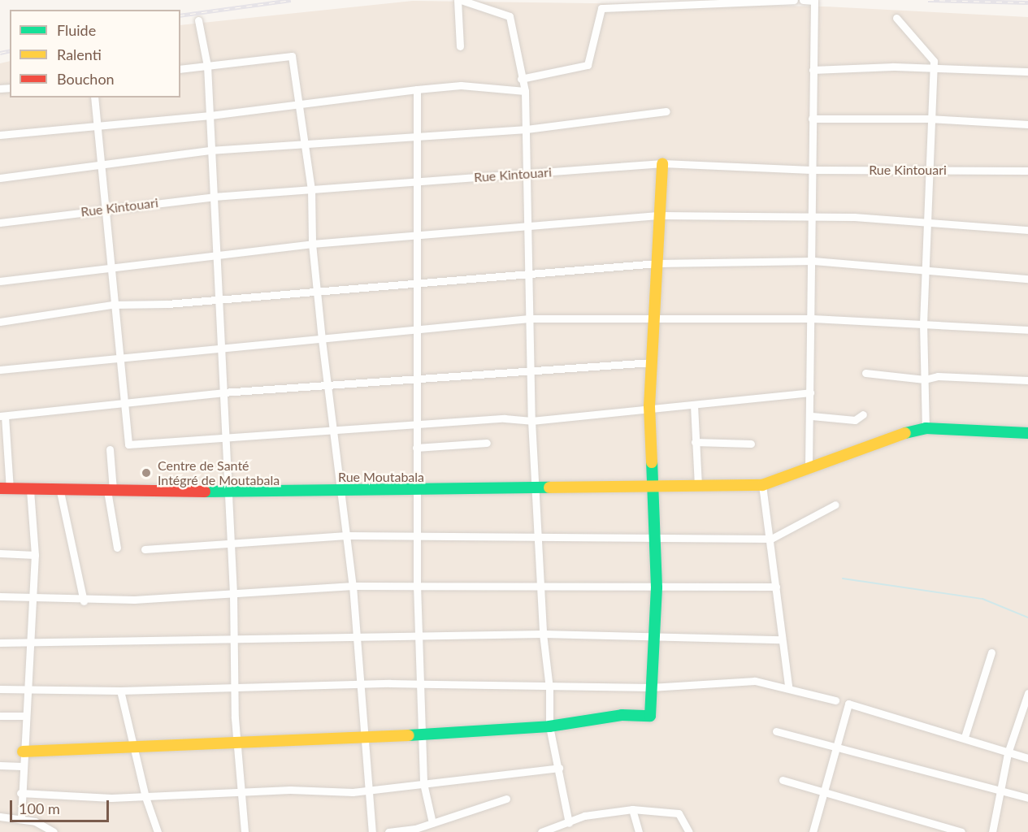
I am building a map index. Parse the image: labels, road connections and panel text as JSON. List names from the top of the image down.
{
  "streets": {
    "street": ["Rue Kintouari", "Rue Moutabala"]
  },
  "places": ["Centre de Santé Intégré de Moutabala"],
  "legend": ["Fluide", "Ralenti", "Bouchon"],
  "scale_bar": "100 m"
}
